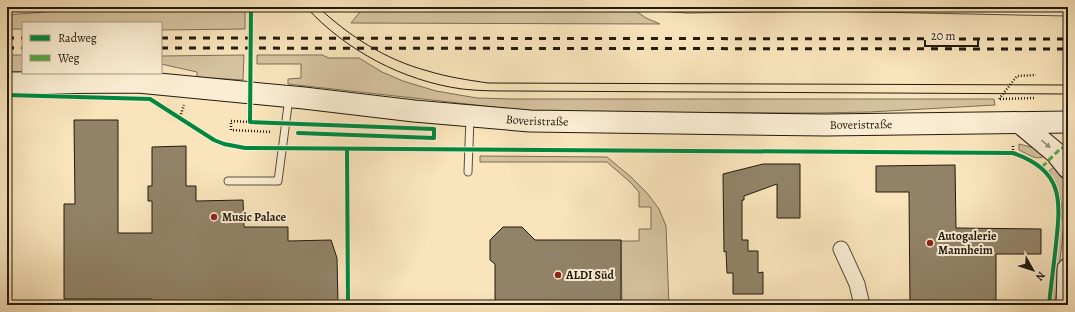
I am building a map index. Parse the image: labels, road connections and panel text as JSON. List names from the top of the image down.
{
  "streets": {
    "main road": ["Boveristraße"]
  },
  "places": ["Music Palace", "Autogalerie Mannheim", "ALDI Süd"],
  "legend": ["Radweg", "Weg"],
  "scale_bar": "20 m",
  "north": "bottom right"
}
